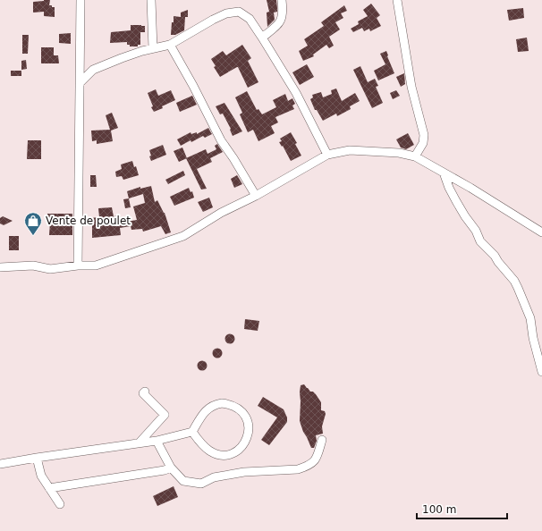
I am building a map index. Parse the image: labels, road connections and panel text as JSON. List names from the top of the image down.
{
  "places": {
    "shop": ["Vente de poulet"]
  },
  "scale_bar": "100 m"
}
